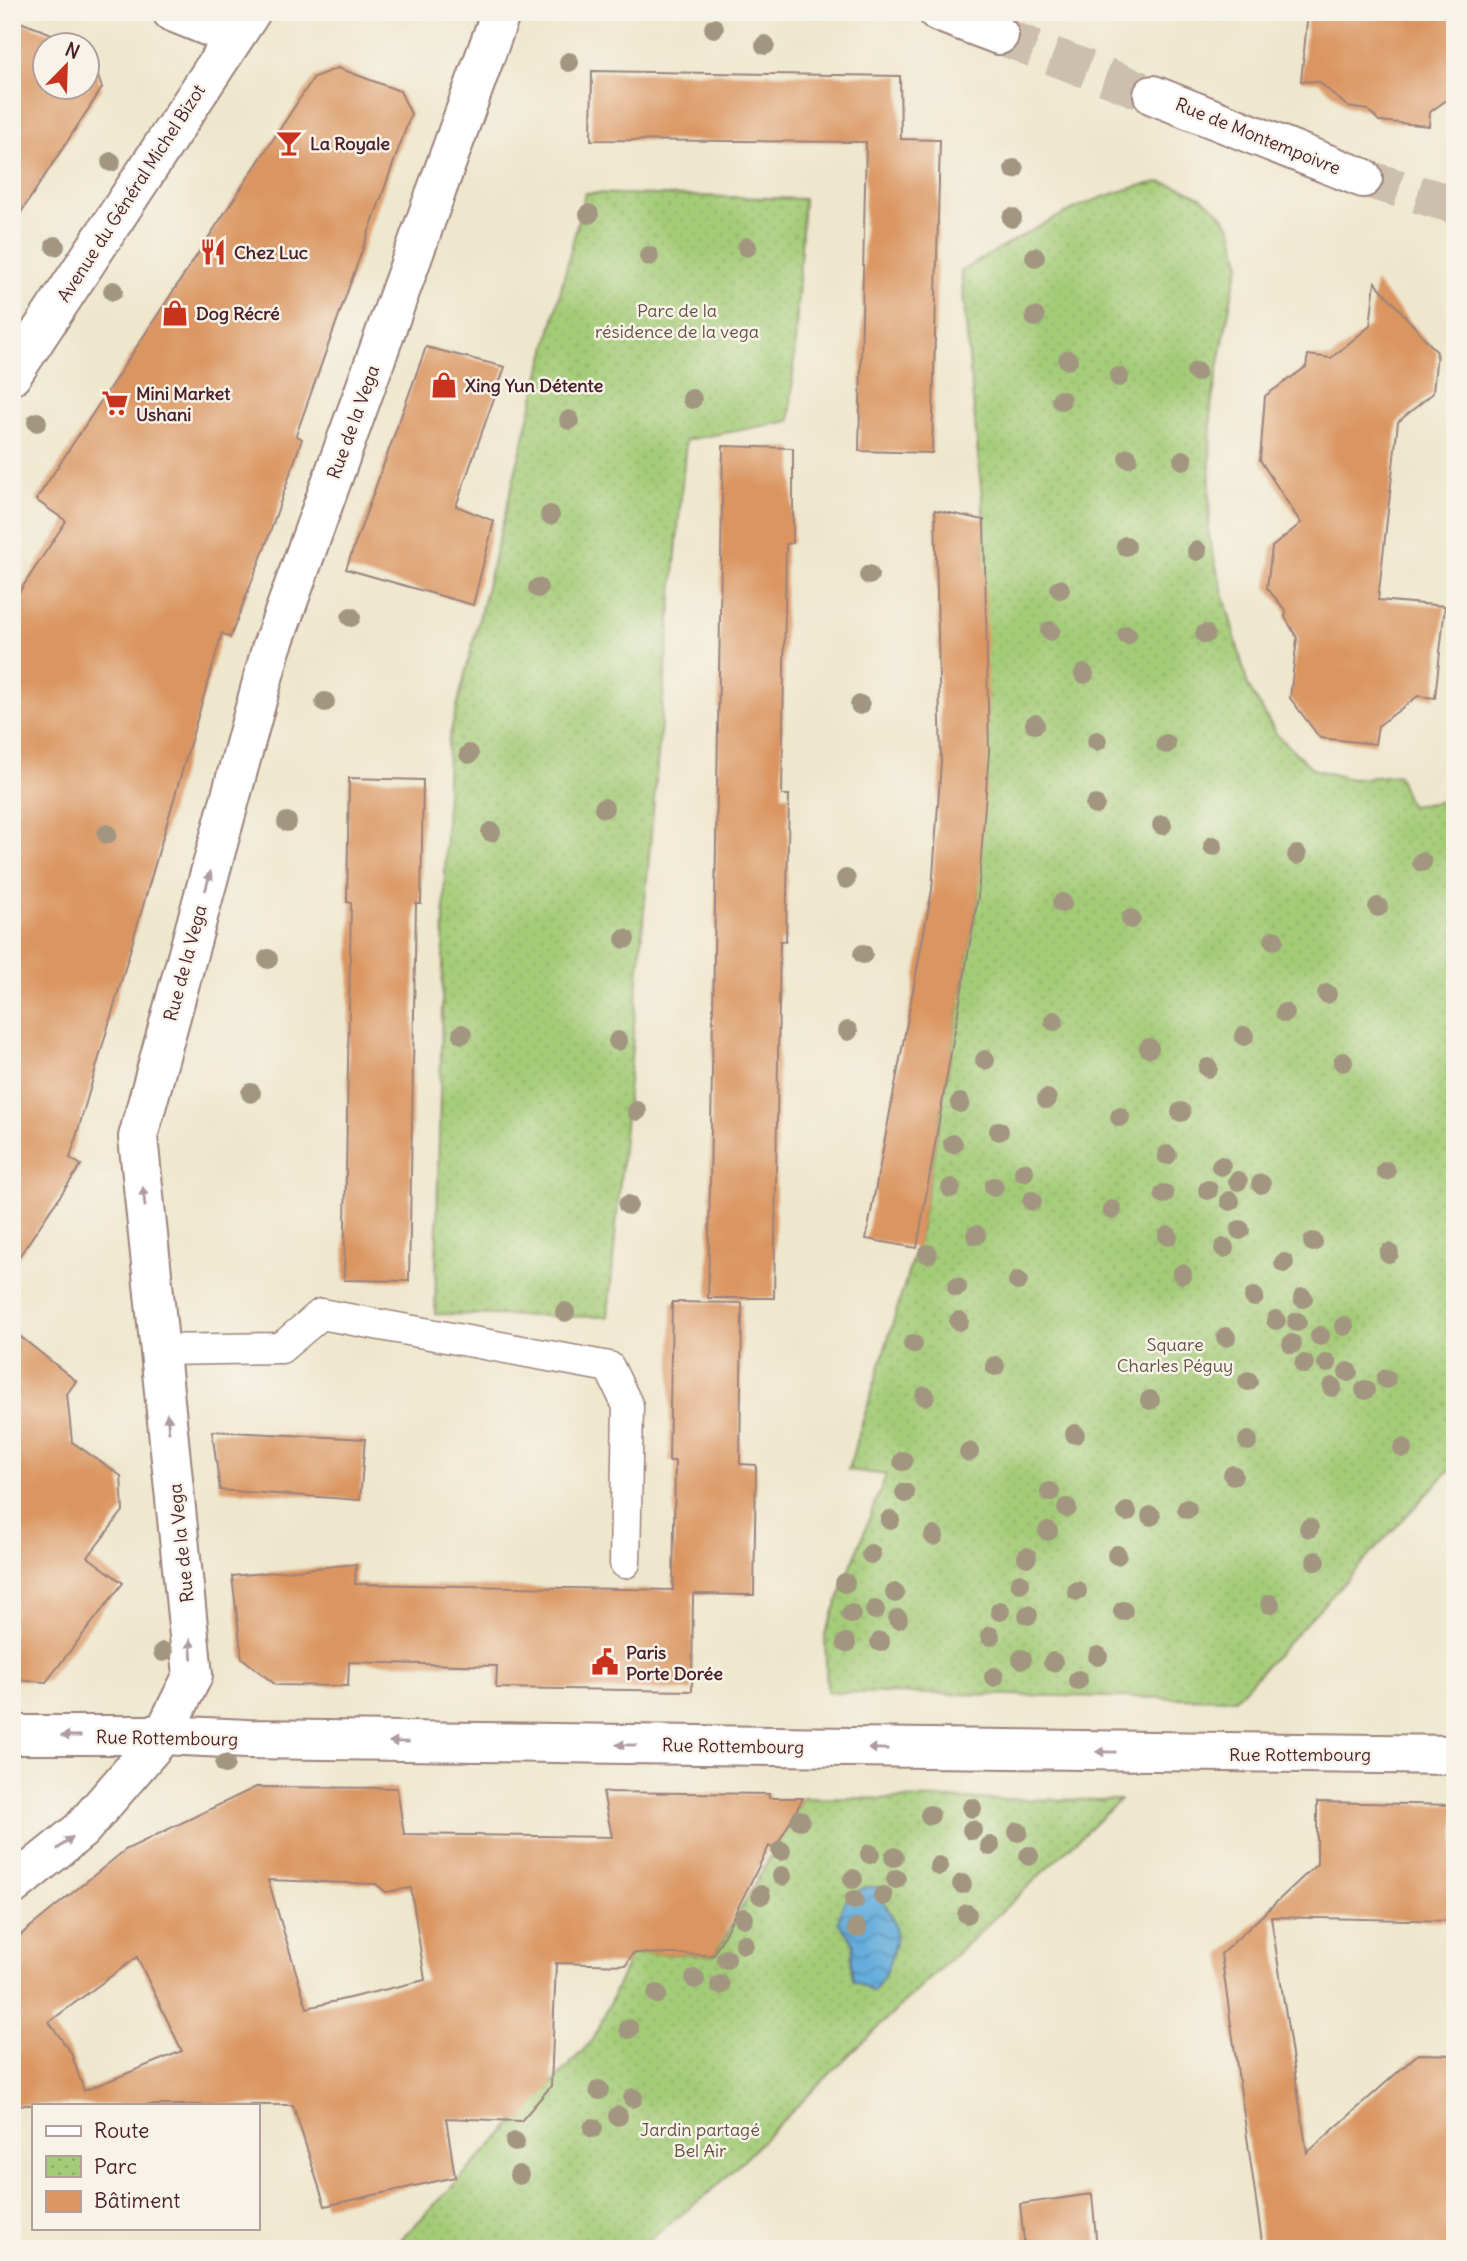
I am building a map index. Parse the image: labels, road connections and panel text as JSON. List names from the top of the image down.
{
  "streets": {
    "street": [
      "Rue de Montempoivre",
      "Avenue du Général Michel Bizot",
      "Rue de la Vega",
      "Rue Rottembourg"
    ]
  },
  "crossings": [
    ["Rue de la Vega", "Rue Rottembourg"]
  ],
  "one_way": ["Rue de la Vega", "Rue Rottembourg"],
  "parks": ["Parc de la résidence de la vega", "Square Charles Péguy", "Jardin partagé Bel Air"],
  "places": {
    "bar": ["La Royale"],
    "restaurant": ["Chez Luc"],
    "shop": ["Dog Récré", "Xing Yun Détente"],
    "supermarket": ["Mini Market Ushani"],
    "public building": ["Paris Porte Dorée"]
  },
  "legend": ["Route", "Parc", "Bâtiment"],
  "north": "top right"
}
